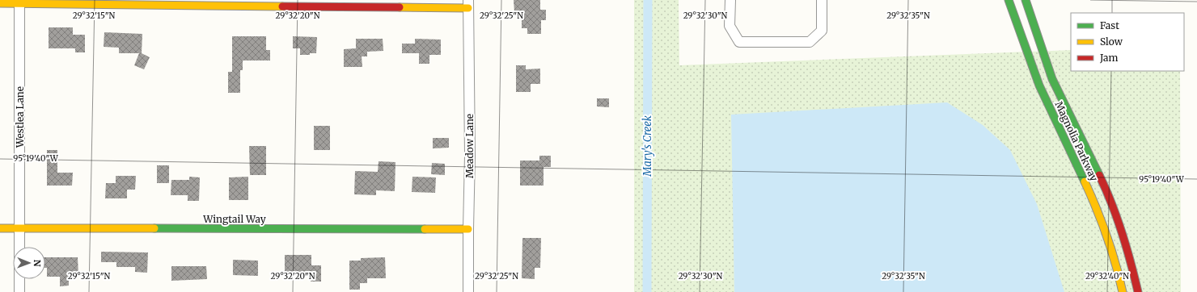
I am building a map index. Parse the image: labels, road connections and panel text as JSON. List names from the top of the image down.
{
  "streets": {
    "street": [
      "Westlea Lane",
      "Magnolia Parkway",
      "Meadow Lane",
      "Wingtail Way"
    ]
  },
  "crossings": [
    ["Westlea Lane", "Wingtail Way"],
    ["Meadow Lane", "Wingtail Way"]
  ],
  "water": ["Mary's Creek"],
  "legend": ["Fast", "Slow", "Jam"],
  "north": "right",
  "coordinates": [
    "29°32'15\"N",
    "29°32'20\"N",
    "29°32'25\"N",
    "29°32'30\"N",
    "29°32'35\"N",
    "95°19'40\"W",
    "29°32'40\"N"
  ]
}
